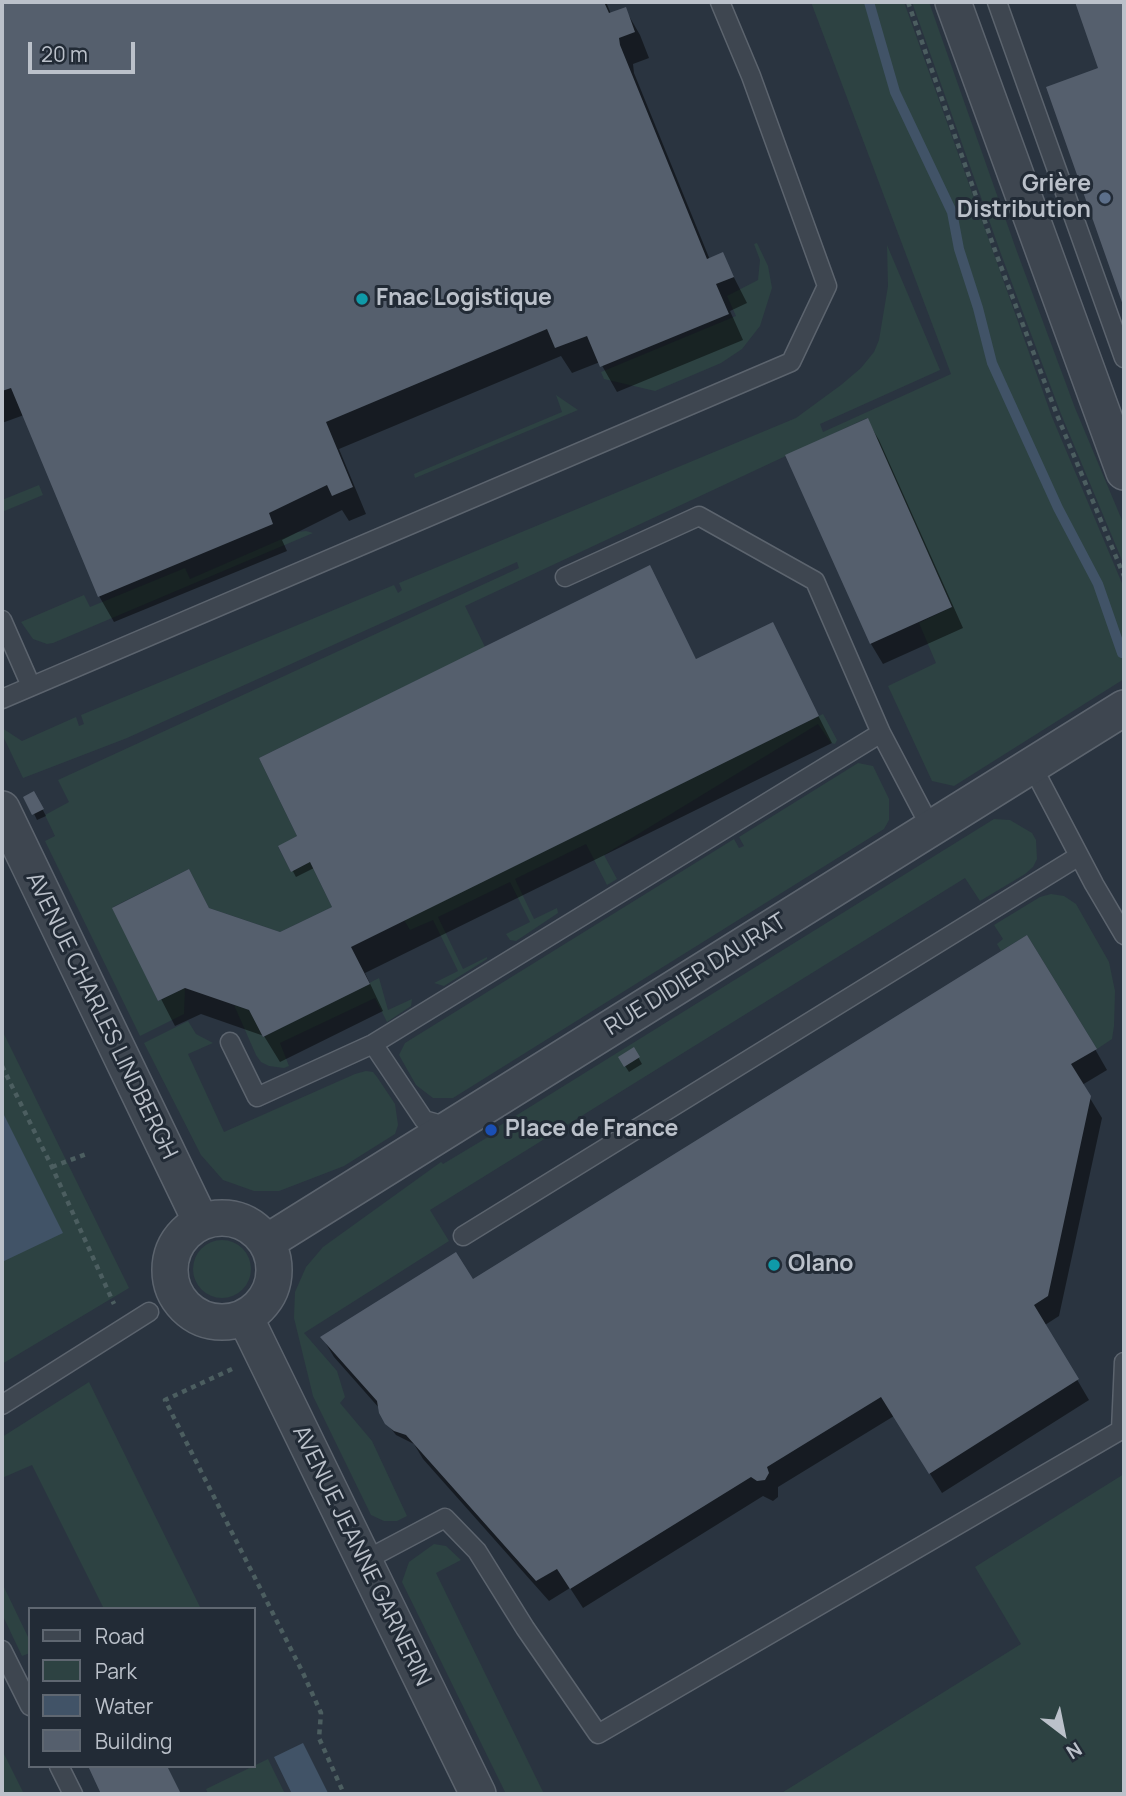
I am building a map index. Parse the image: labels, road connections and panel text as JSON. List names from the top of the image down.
{
  "streets": {
    "street": ["RUE DIDIER DAURAT", "AVENUE CHARLES LINDBERGH", "AVENUE JEANNE GARNERIN"]
  },
  "crossings": [
    ["RUE DIDIER DAURAT", "AVENUE CHARLES LINDBERGH"],
    ["RUE DIDIER DAURAT", "AVENUE JEANNE GARNERIN"],
    ["AVENUE CHARLES LINDBERGH", "AVENUE JEANNE GARNERIN"]
  ],
  "places": [
    "Grière Distribution",
    "Fnac Logistique",
    "Place de France",
    "Olano"
  ],
  "legend": [
    "Road",
    "Park",
    "Water",
    "Building"
  ],
  "scale_bar": "20 m",
  "north": "bottom right"
}
